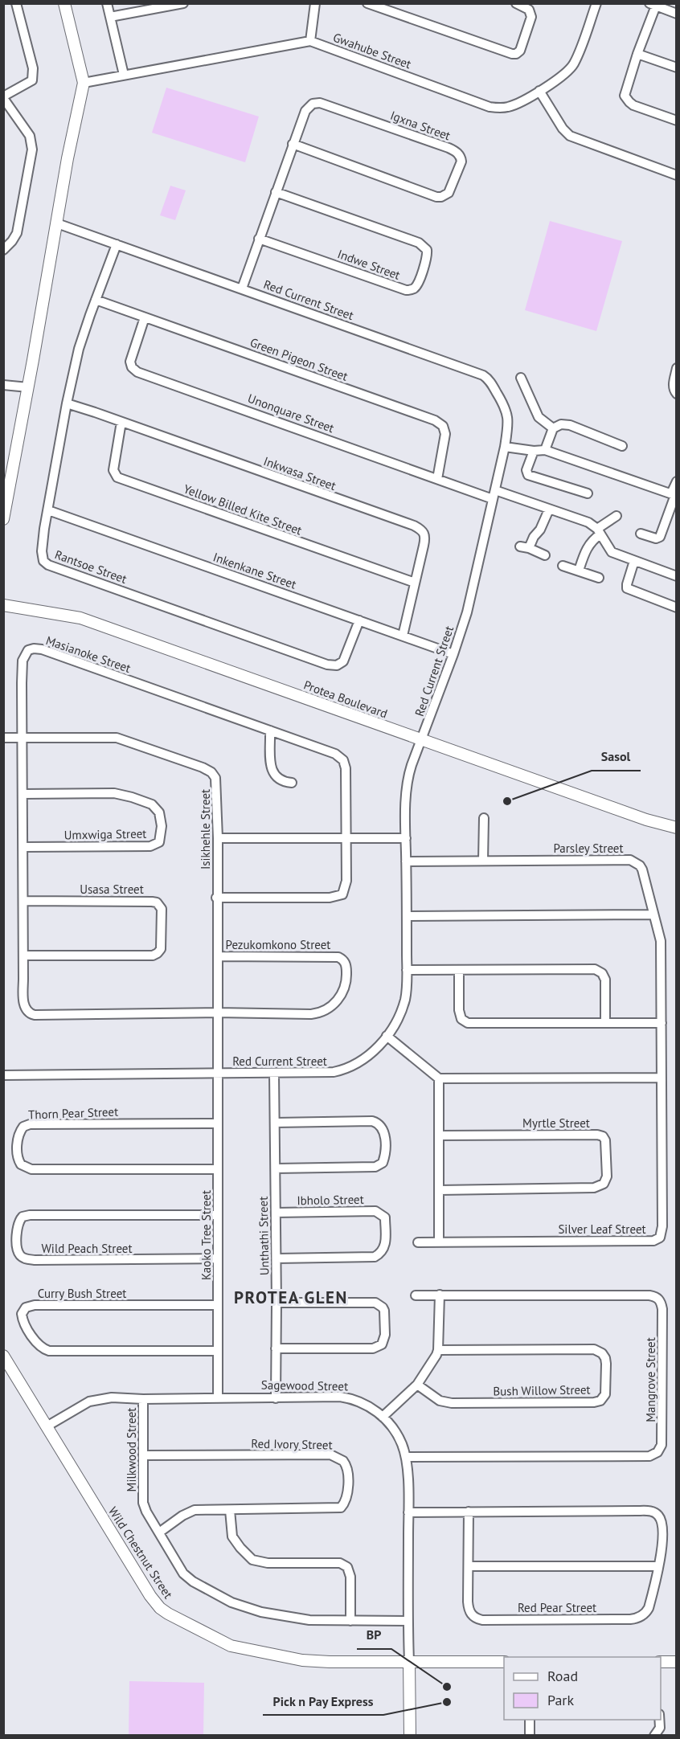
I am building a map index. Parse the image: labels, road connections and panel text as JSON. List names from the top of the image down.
{
  "streets": {
    "street": [
      "Gwahube Street",
      "Igxna Street",
      "Indwe Street",
      "Red Current Street",
      "Green Pigeon Street",
      "Unonquare Street",
      "Inkwasa Street",
      "Yellow Billed Kite Street",
      "Rantsoe Street",
      "Inkenkane Street",
      "Masianoke Street",
      "Protea Boulevard",
      "Isikhehle Street",
      "Umxwiga Street",
      "Parsley Street",
      "Usasa Street",
      "Pezukomkono Street",
      "Thorn Pear Street",
      "Myrtle Street",
      "Ibholo Street",
      "Silver Leaf Street",
      "Kaoko Tree Street",
      "Unthathi Street",
      "Wild Peach Street",
      "Curry Bush Street",
      "Mangrove Street",
      "Sagewood Street",
      "Bush Willow Street",
      "Red Ivory Street",
      "Milkwood Street",
      "Wild Chestnut Street",
      "Red Pear Street"
    ]
  },
  "crossings": [
    ["Red Current Street", "Unonquare Street"],
    ["Red Current Street", "Rantsoe Street"],
    ["Red Current Street", "Inkenkane Street"],
    ["Red Current Street", "Protea Boulevard"],
    ["Red Current Street", "Isikhehle Street"],
    ["Red Current Street", "Parsley Street"],
    ["Red Current Street", "Kaoko Tree Street"],
    ["Red Current Street", "Unthathi Street"],
    ["Green Pigeon Street", "Unonquare Street"],
    ["Green Pigeon Street", "Rantsoe Street"],
    ["Inkwasa Street", "Yellow Billed Kite Street"],
    ["Inkwasa Street", "Rantsoe Street"],
    ["Inkwasa Street", "Inkenkane Street"],
    ["Rantsoe Street", "Inkenkane Street"],
    ["Masianoke Street", "Isikhehle Street"],
    ["Masianoke Street", "Umxwiga Street"],
    ["Masianoke Street", "Usasa Street"],
    ["Masianoke Street", "Pezukomkono Street"],
    ["Isikhehle Street", "Pezukomkono Street"],
    ["Isikhehle Street", "Kaoko Tree Street"],
    ["Parsley Street", "Silver Leaf Street"],
    ["Thorn Pear Street", "Kaoko Tree Street"],
    ["Ibholo Street", "Unthathi Street"],
    ["Kaoko Tree Street", "Wild Peach Street"],
    ["Kaoko Tree Street", "Curry Bush Street"],
    ["Kaoko Tree Street", "Sagewood Street"],
    ["Unthathi Street", "Sagewood Street"],
    ["Mangrove Street", "Sagewood Street"],
    ["Sagewood Street", "Milkwood Street"],
    ["Sagewood Street", "Wild Chestnut Street"],
    ["Red Ivory Street", "Milkwood Street"]
  ],
  "districts": ["PROTEA GLEN"],
  "places": ["Sasol", "BP", "Pick n Pay Express"],
  "legend": ["Road", "Park"]
}
